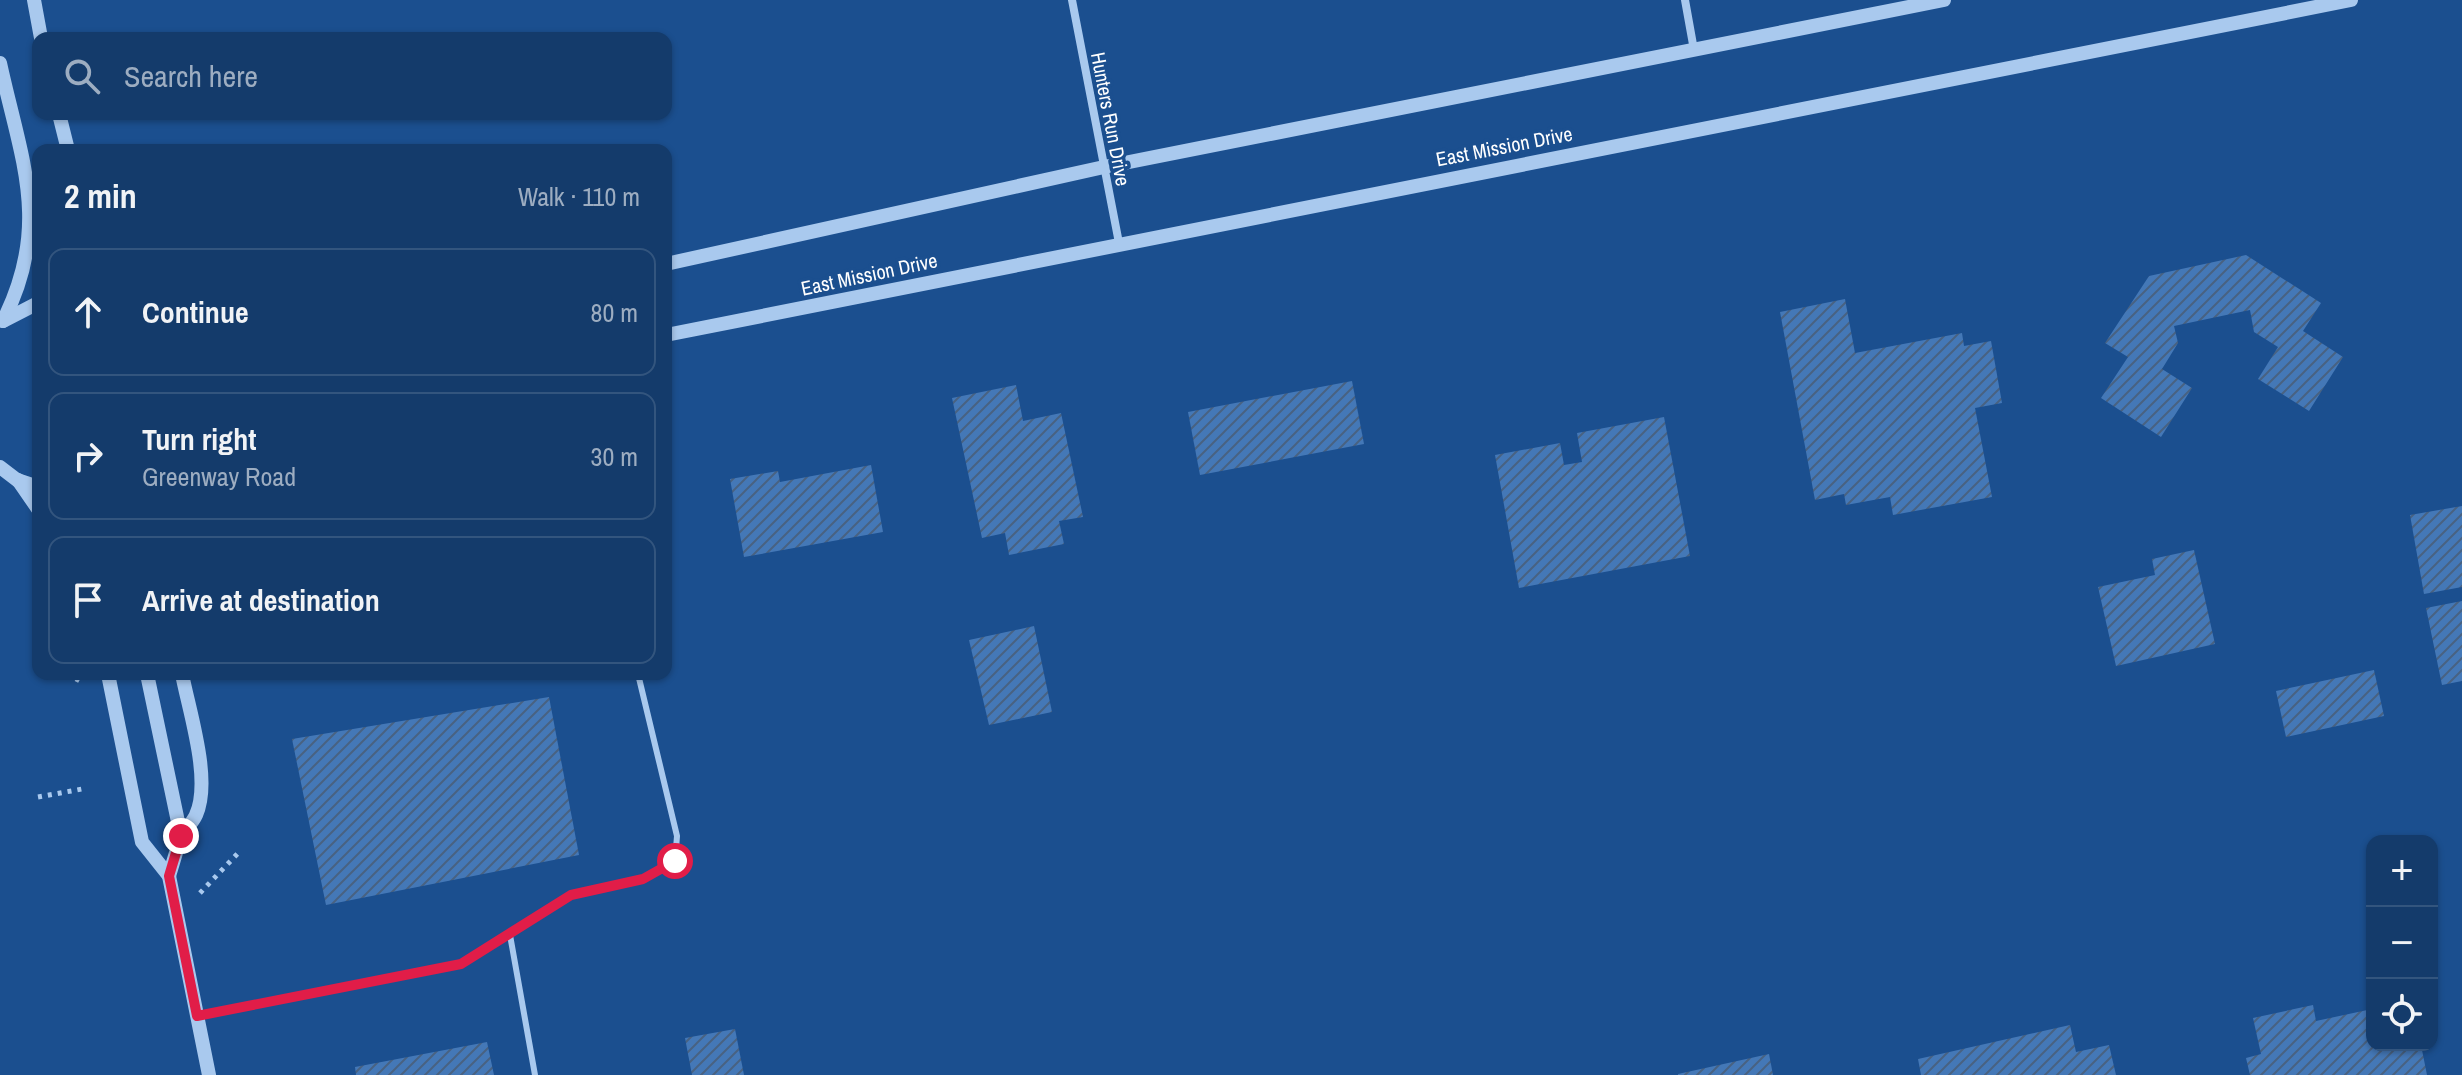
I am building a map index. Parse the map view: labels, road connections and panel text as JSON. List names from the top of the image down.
{
  "streets": {
    "street": ["Hunters Run Drive", "East Mission Drive"]
  },
  "crossings": [
    ["Hunters Run Drive", "East Mission Drive"]
  ],
  "page": {
    "search": "Search here",
    "heading": ["2 min", "Walk · 110 m"],
    "list": [
      ["Continue", "80 m"],
      ["Turn right", "Greenway Road", "30 m"],
      "Arrive at destination"
    ],
    "map_buttons": ["+", "−"]
  }
}
